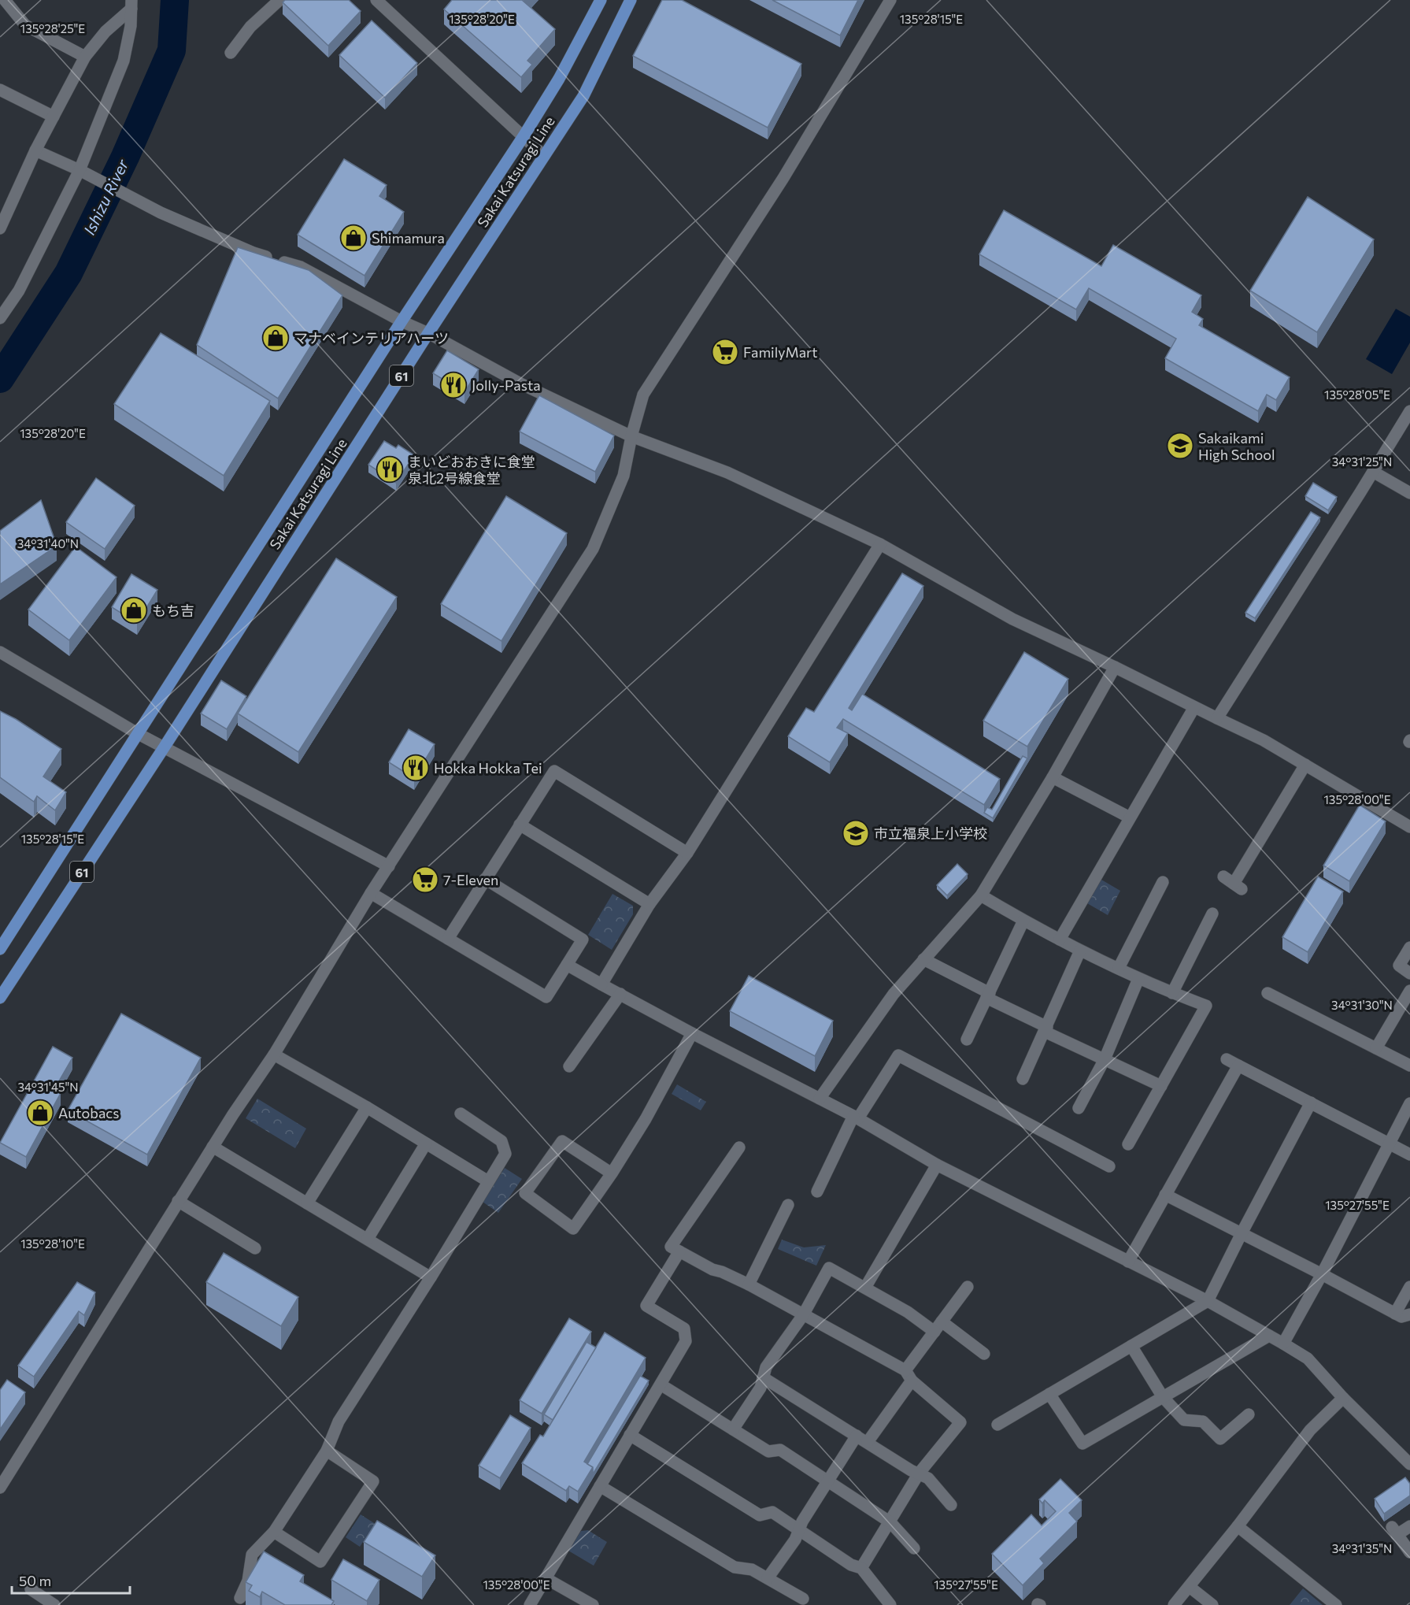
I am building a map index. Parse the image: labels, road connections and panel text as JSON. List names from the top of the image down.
{
  "streets": {
    "main road": ["Sakai Katsuragi Line", "61"]
  },
  "water": ["Ishizu River"],
  "places": {
    "shop": [
      "Shimamura",
      "マナベインテリアハーツ",
      "もち吉",
      "Autobacs"
    ],
    "supermarket": ["FamilyMart", "7-Eleven"],
    "restaurant": ["Jolly-Pasta", "まいどおおきに食堂 泉北2号線食堂", "Hokka Hokka Tei"],
    "school or university": ["Sakaikami High School", "市立福泉上小学校"]
  },
  "scale_bar": "50 m",
  "coordinates": [
    "135°28'20\"E",
    "135°28'15\"E",
    "135°28'25\"E",
    "135°28'05\"E",
    "34°31'25\"N",
    "34°31'40\"N",
    "135°28'00\"E",
    "34°31'30\"N",
    "34°31'45\"N",
    "135°27'55\"E",
    "135°28'10\"E",
    "34°31'35\"N"
  ]
}
